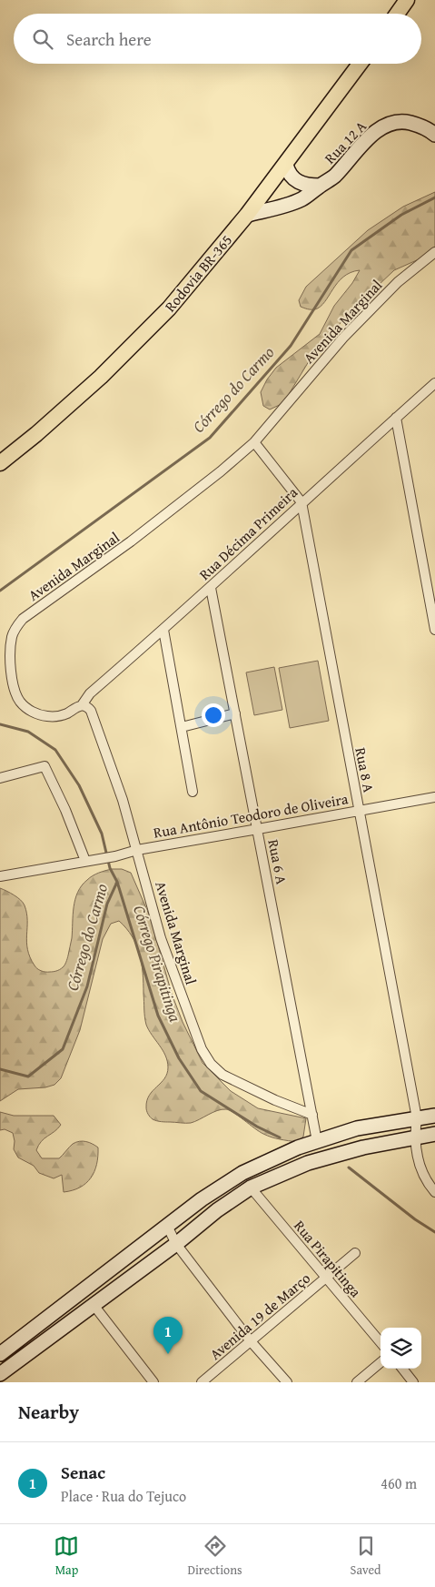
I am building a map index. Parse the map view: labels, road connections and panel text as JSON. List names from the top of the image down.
{
  "streets": {
    "main road": ["Rua 12 A", "Rodovia BR-365"],
    "street": [
      "Avenida Marginal",
      "Rua Décima Primeira",
      "Rua 8 A",
      "Rua Antônio Teodoro de Oliveira",
      "Rua 6 A",
      "Rua Pirapitinga",
      "Avenida 19 de Março"
    ]
  },
  "crossings": [
    ["Rua 12 A", "Rodovia BR-365"],
    ["Avenida Marginal", "Rua Décima Primeira"],
    ["Avenida Marginal", "Rua 8 A"],
    ["Avenida Marginal", "Rua Antônio Teodoro de Oliveira"],
    ["Avenida Marginal", "Rua 6 A"],
    ["Rua Décima Primeira", "Rua 8 A"],
    ["Rua Décima Primeira", "Rua 6 A"],
    ["Rua 8 A", "Rua Antônio Teodoro de Oliveira"],
    ["Rua Antônio Teodoro de Oliveira", "Rua 6 A"],
    ["Rua Pirapitinga", "Avenida 19 de Março"]
  ],
  "water": ["Córrego do Carmo", "Córrego Pirapitinga"],
  "page": {
    "search": "Search here",
    "pins": "1",
    "heading": "Nearby",
    "list": [
      {
        "mark": "1",
        "name": "Senac",
        "note": "Place · Rua do Tejuco",
        "value": "460 m"
      }
    ],
    "nav": ["Map", "Directions", "Saved"]
  }
}
